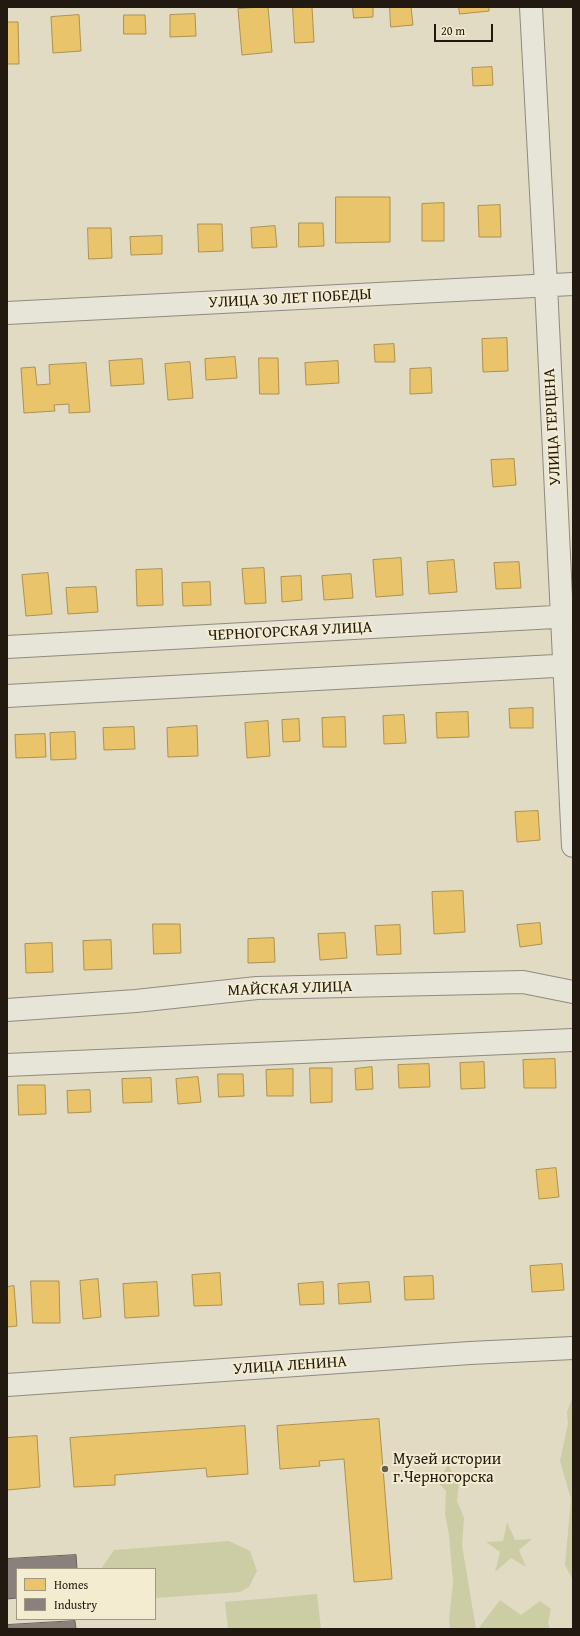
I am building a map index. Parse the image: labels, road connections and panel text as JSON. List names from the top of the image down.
{
  "streets": {
    "street": [
      "УЛИЦА 30 ЛЕТ ПОБЕДЫ",
      "УЛИЦА ГЕРЦЕНА",
      "ЧЕРНОГОРСКАЯ УЛИЦА",
      "МАЙСКАЯ УЛИЦА",
      "УЛИЦА ЛЕНИНА"
    ]
  },
  "crossings": [
    ["УЛИЦА 30 ЛЕТ ПОБЕДЫ", "УЛИЦА ГЕРЦЕНА"],
    ["УЛИЦА ГЕРЦЕНА", "ЧЕРНОГОРСКАЯ УЛИЦА"]
  ],
  "places": ["Музей истории г.Черногорска"],
  "legend": ["Homes", "Industry"],
  "scale_bar": "20 m"
}
